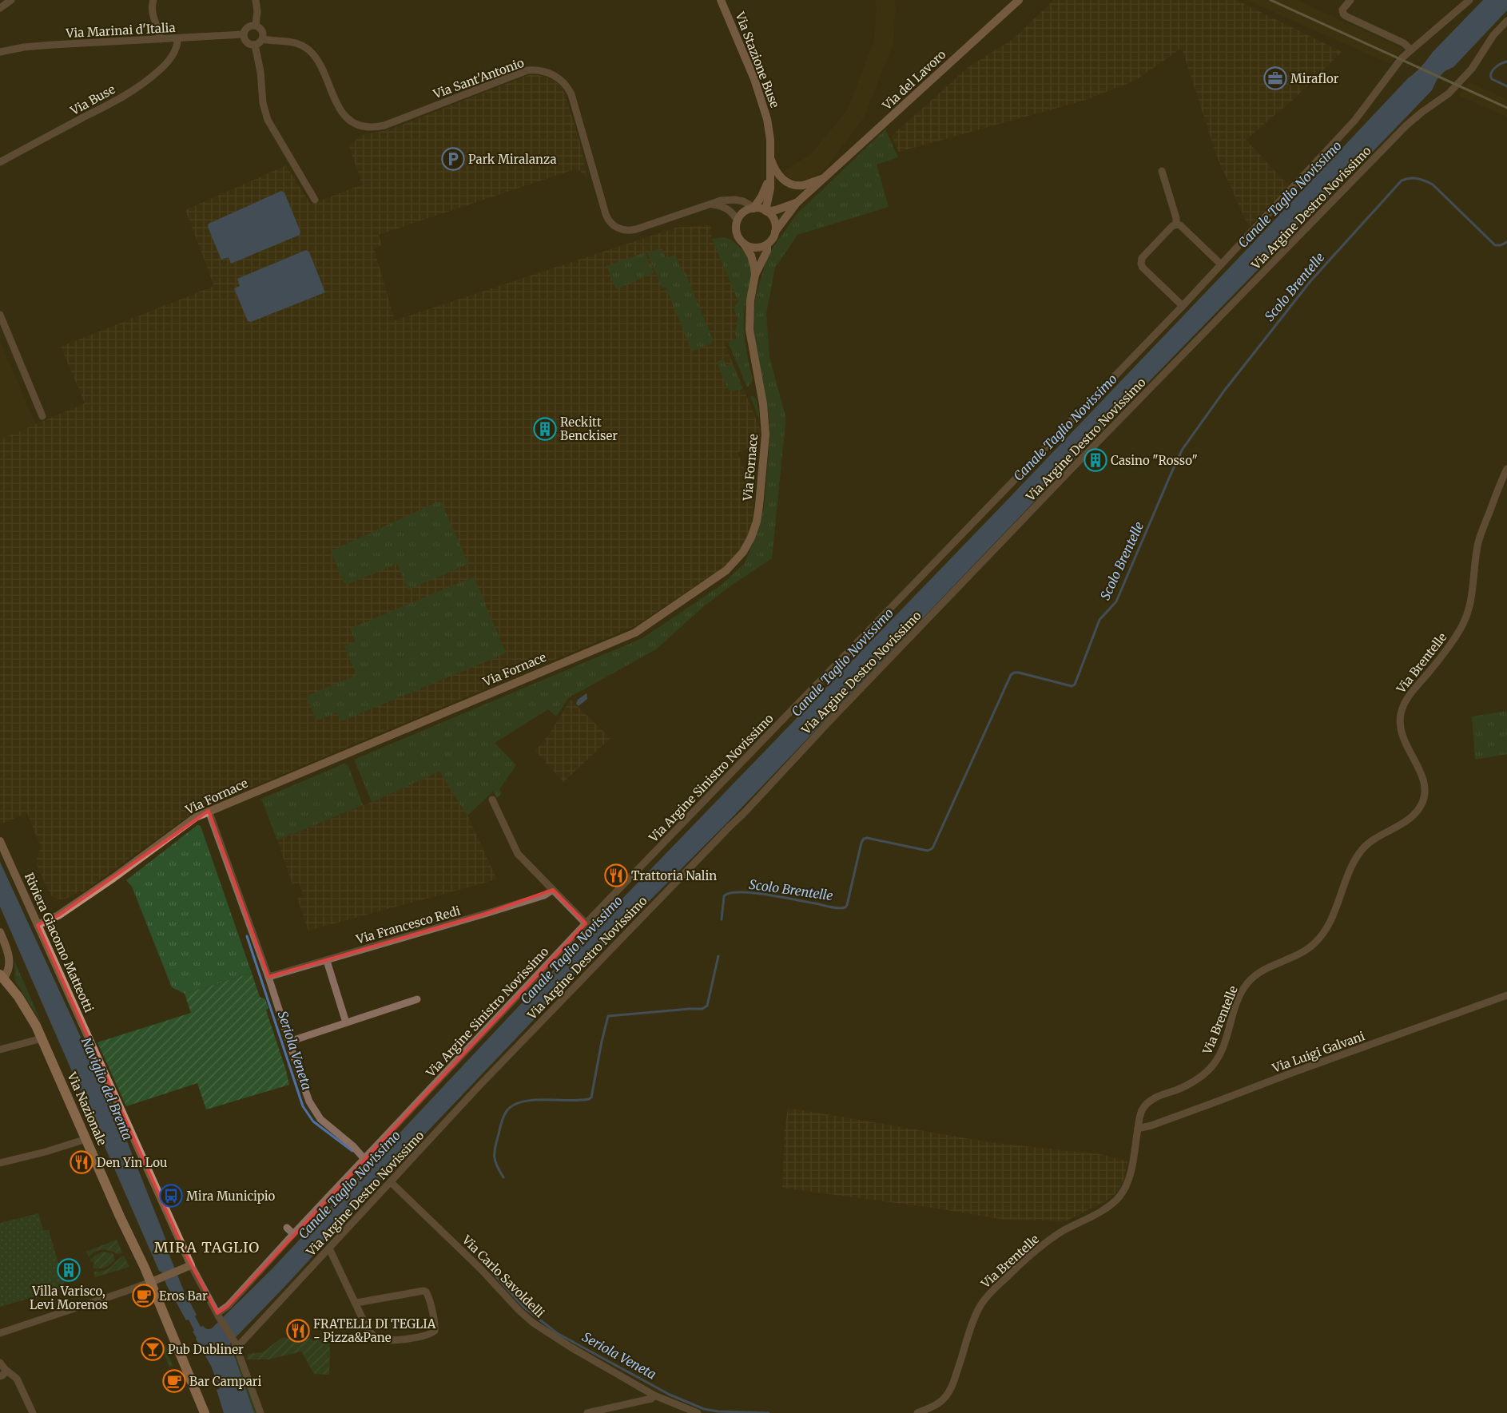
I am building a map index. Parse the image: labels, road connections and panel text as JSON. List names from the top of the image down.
{
  "streets": {
    "main road": ["Via Nazionale"],
    "street": [
      "Via Marinai d'Italia",
      "Via Stazione Buse",
      "Via Sant'Antonio",
      "Via del Lavoro",
      "Via Buse",
      "Via Argine Destro Novissimo",
      "Via Fornace",
      "Via Brentelle",
      "Via Argine Sinistro Novissimo",
      "Via Francesco Redi",
      "Riviera Giacomo Matteotti",
      "Via Luigi Galvani",
      "Via Carlo Savoldelli"
    ]
  },
  "crossings": [
    ["Via Marinai d'Italia", "Via Sant'Antonio"],
    ["Via Marinai d'Italia", "Via Buse"],
    ["Via Stazione Buse", "Via Sant'Antonio"],
    ["Via Stazione Buse", "Via del Lavoro"],
    ["Via Stazione Buse", "Via Fornace"],
    ["Via Sant'Antonio", "Via del Lavoro"],
    ["Via Sant'Antonio", "Via Fornace"],
    ["Via del Lavoro", "Via Fornace"],
    ["Via Argine Destro Novissimo", "Via Carlo Savoldelli"],
    ["Via Fornace", "Riviera Giacomo Matteotti"],
    ["Via Brentelle", "Via Luigi Galvani"]
  ],
  "districts": ["MIRA TAGLIO"],
  "water": [
    "Canale Taglio Novissimo",
    "Scolo Brentelle",
    "Seriola Veneta",
    "Naviglio del Brenta"
  ],
  "places": {
    "office": ["Miraflor"],
    "parking": ["Park Miralanza"],
    "building": ["Reckitt Benckiser", "Casino \"Rosso\"", "Villa Varisco, Levi Morenos"],
    "restaurant": ["Trattoria Nalin", "Den Yin Lou", "FRATELLI DI TEGLIA - Pizza&Pane"],
    "bus stop": ["Mira Municipio"],
    "cafe": ["Eros Bar", "Bar Campari"],
    "bar": ["Pub Dubliner"]
  }
}
